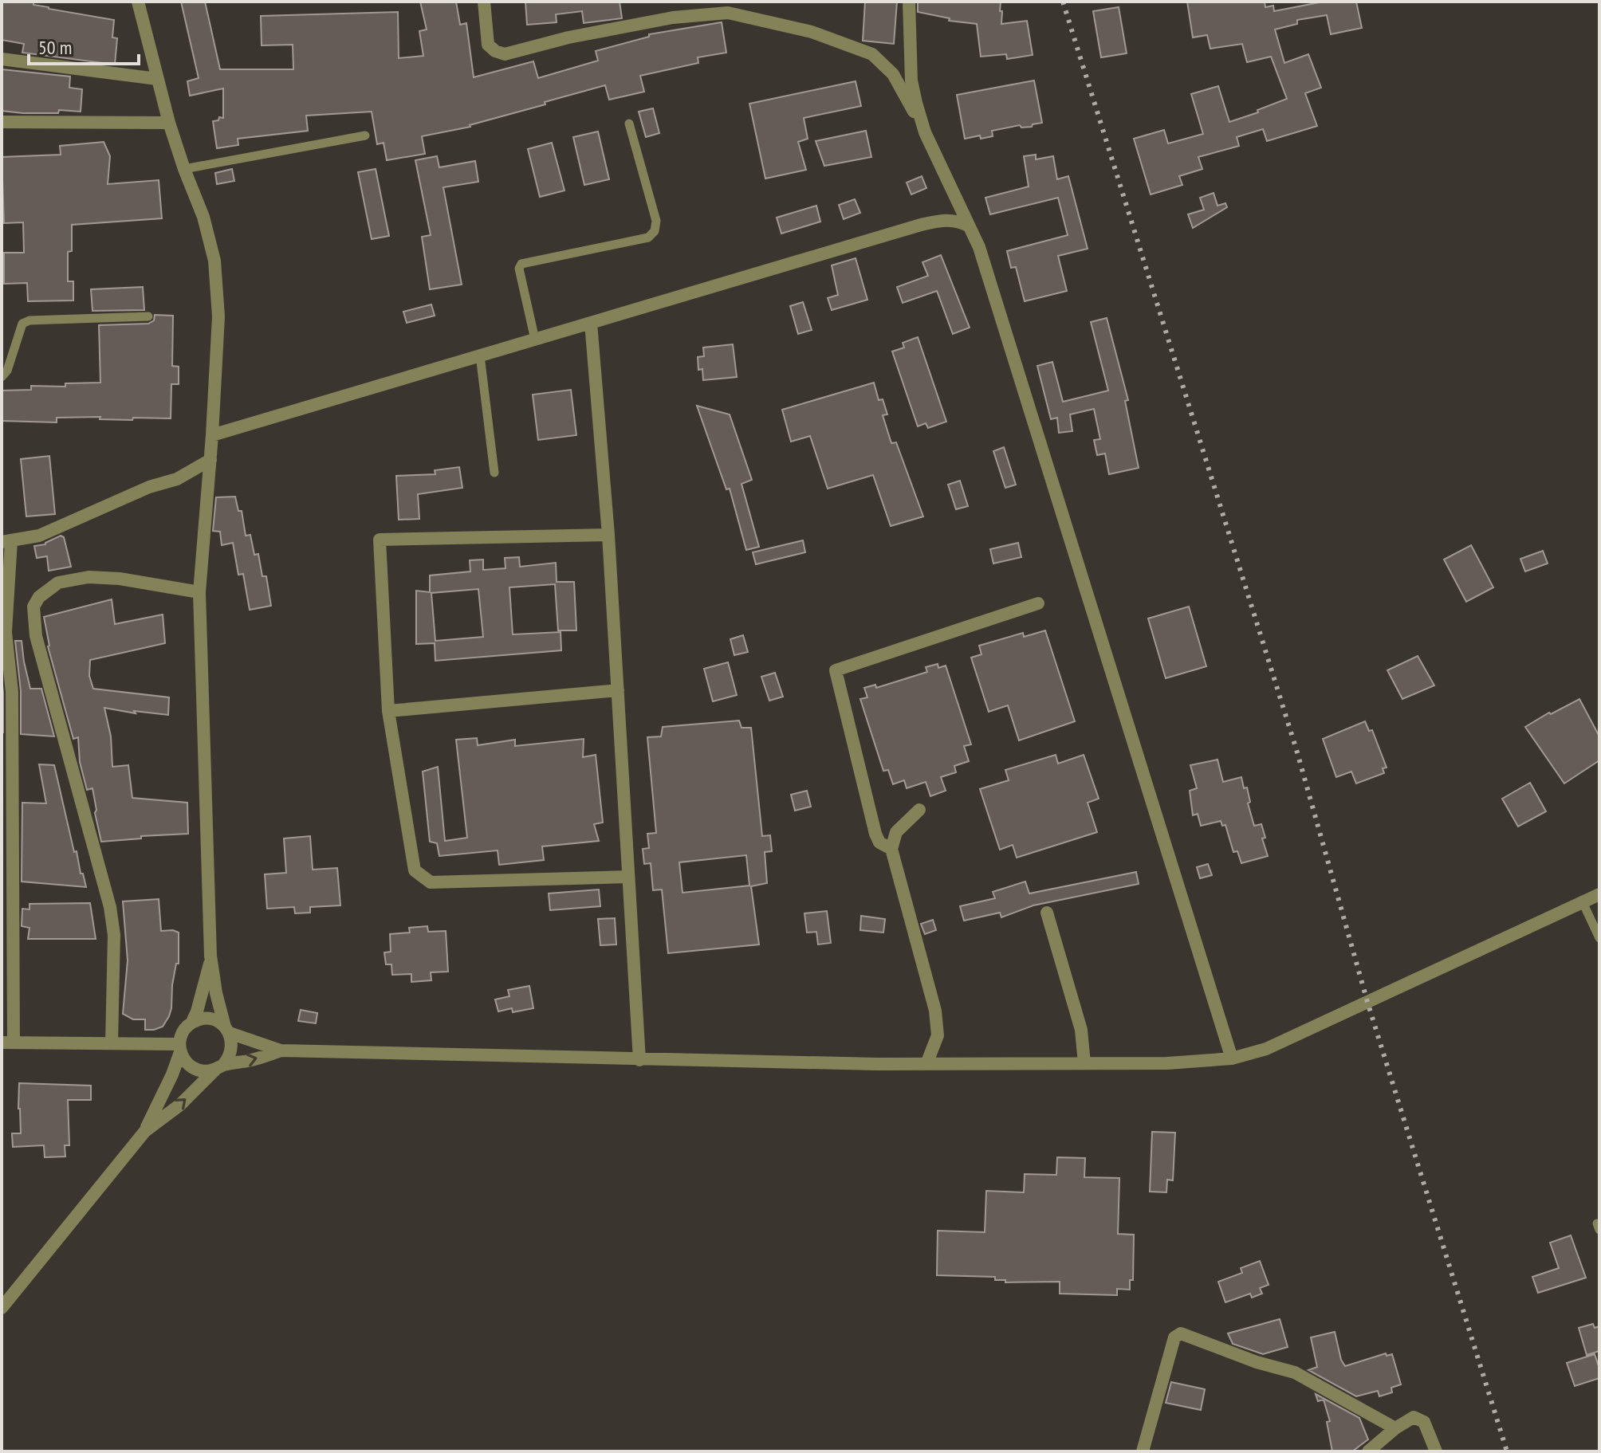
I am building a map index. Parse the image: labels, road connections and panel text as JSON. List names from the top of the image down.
{
  "scale_bar": "50 m"
}
